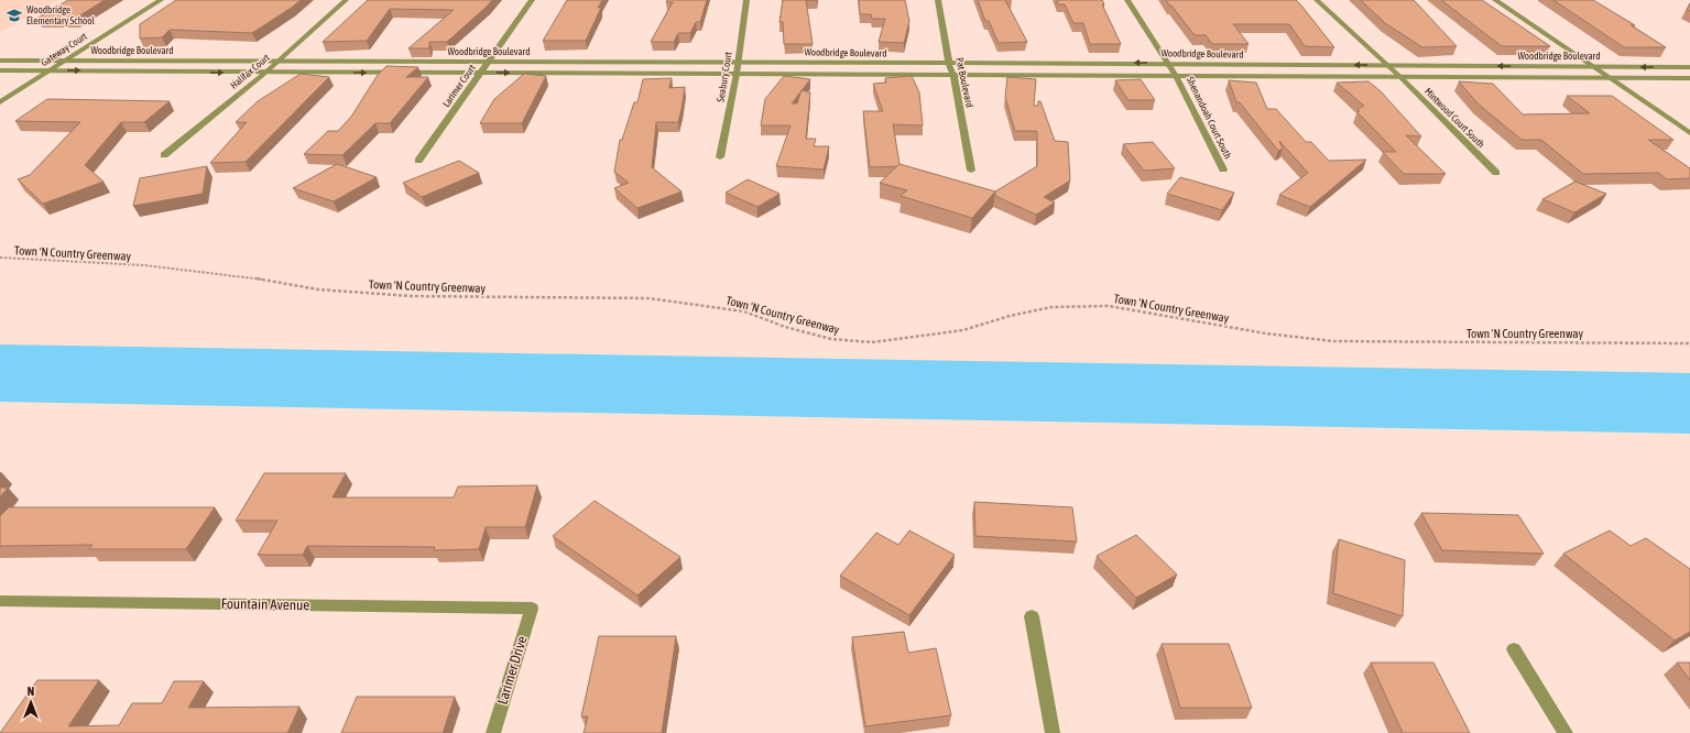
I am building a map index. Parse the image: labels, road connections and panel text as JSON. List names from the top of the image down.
{
  "streets": {
    "street": [
      "Gateway Court",
      "Woodbridge Boulevard",
      "Halifax Court",
      "Seabury Court",
      "Pat Boulevard",
      "Larimer Court",
      "Shenandoah Court South",
      "Mintwood Court South",
      "Fountain Avenue",
      "Larimer Drive"
    ],
    "path": ["Town 'N Country Greenway"]
  },
  "crossings": [
    ["Gateway Court", "Woodbridge Boulevard"],
    ["Woodbridge Boulevard", "Halifax Court"],
    ["Woodbridge Boulevard", "Seabury Court"],
    ["Woodbridge Boulevard", "Pat Boulevard"],
    ["Woodbridge Boulevard", "Larimer Court"],
    ["Woodbridge Boulevard", "Shenandoah Court South"],
    ["Woodbridge Boulevard", "Mintwood Court South"],
    ["Fountain Avenue", "Larimer Drive"]
  ],
  "places": {
    "school or university": ["Woodbridge Elementary School"]
  },
  "north": "top"
}
